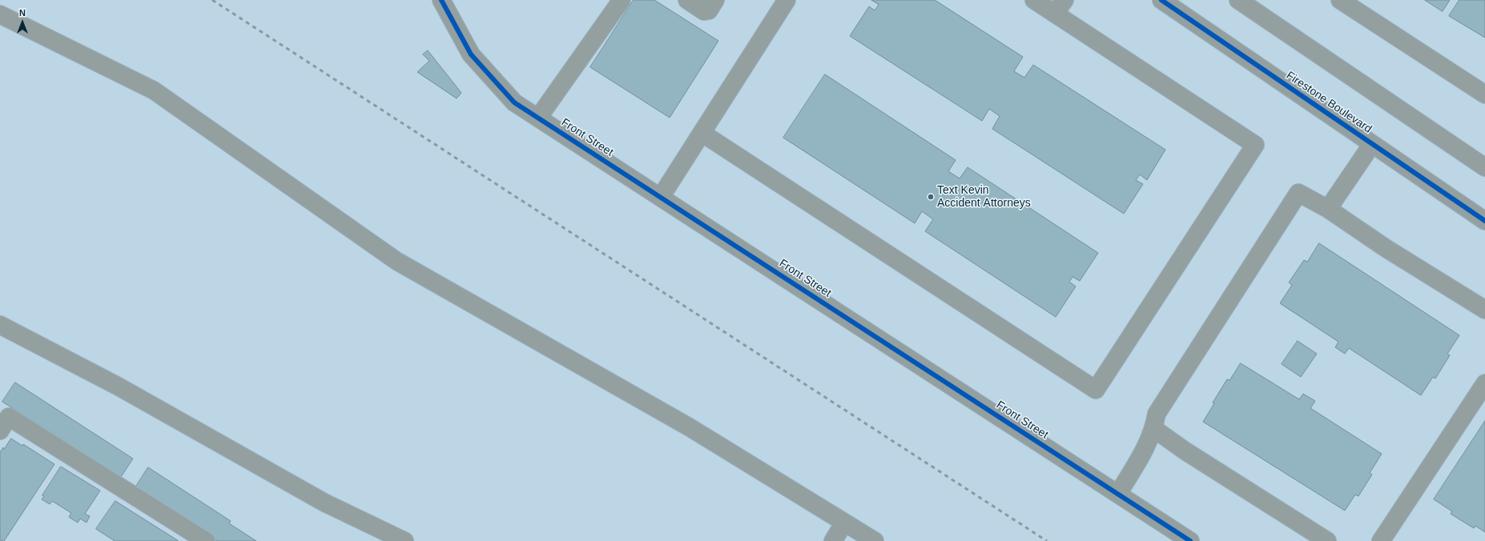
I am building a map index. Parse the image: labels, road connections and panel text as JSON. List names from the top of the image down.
{
  "streets": {
    "street": ["Firestone Boulevard", "Front Street"]
  },
  "places": ["Text Kevin Accident Attorneys"],
  "north": "top"
}
